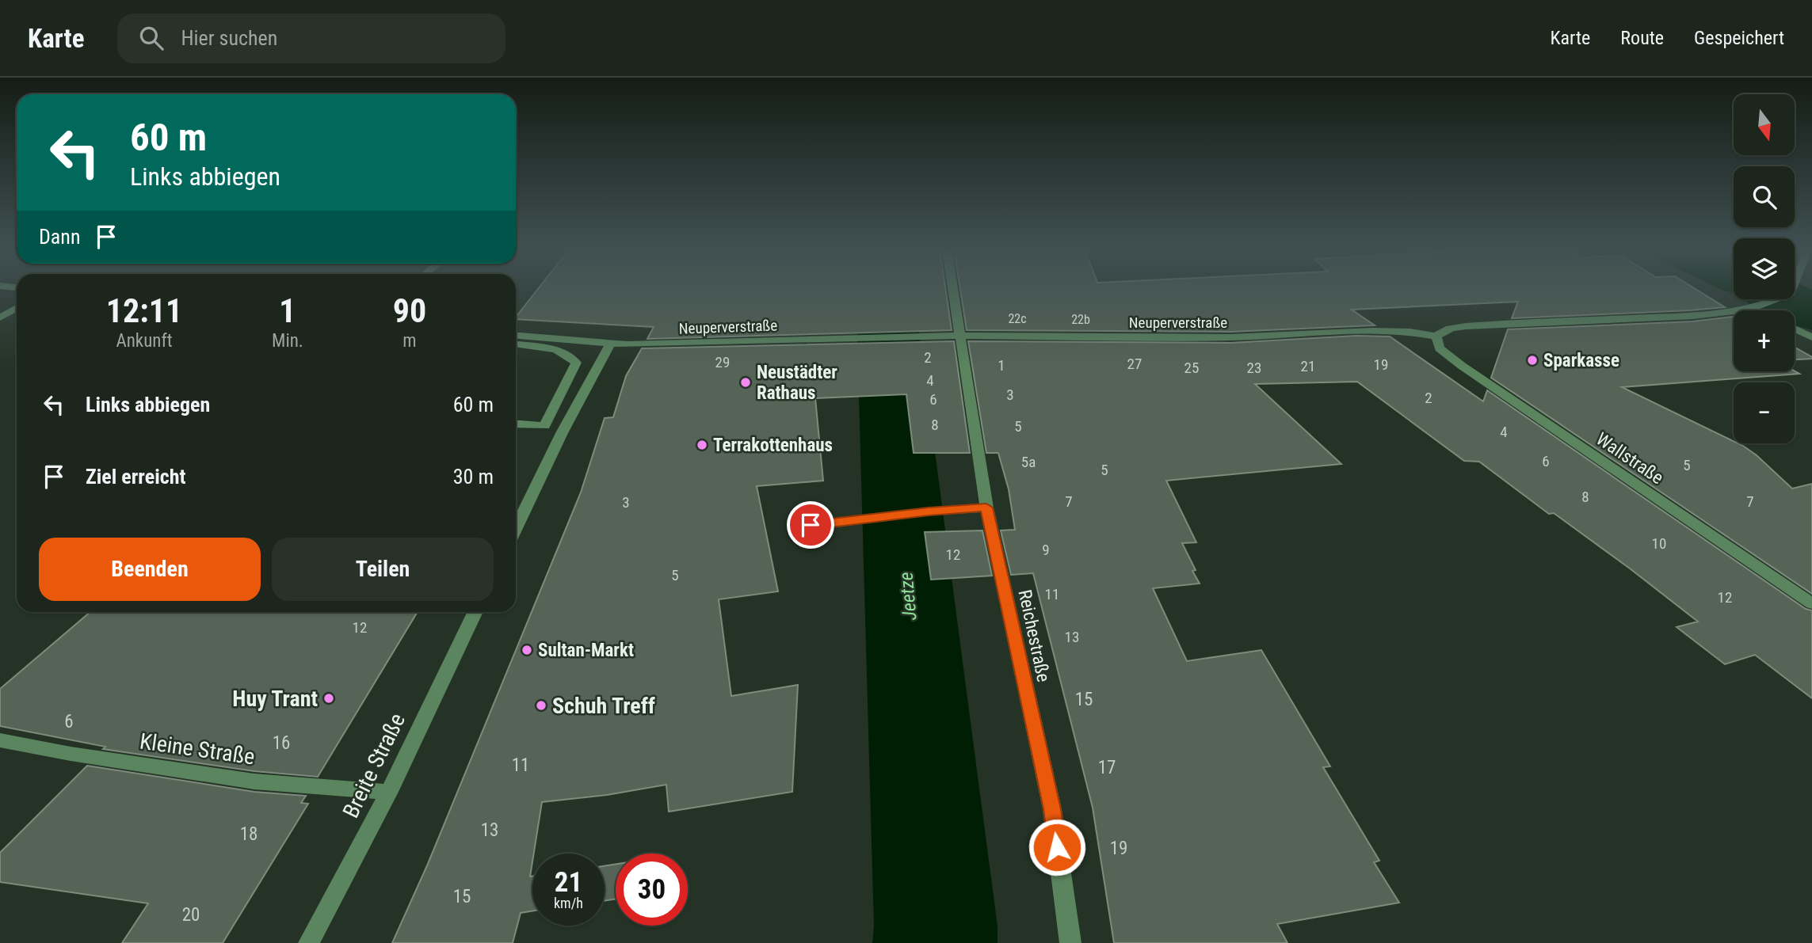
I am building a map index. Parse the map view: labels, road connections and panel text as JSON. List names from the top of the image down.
{
  "streets": {
    "street": [
      "Neuperverstraße",
      "Wallstraße",
      "Reichestraße",
      "Kleine Straße",
      "Breite Straße"
    ]
  },
  "crossings": [
    ["Neuperverstraße", "Wallstraße"],
    ["Neuperverstraße", "Reichestraße"],
    ["Kleine Straße", "Breite Straße"]
  ],
  "water": ["Jeetze"],
  "places": [
    "Sparkasse",
    "Neustädter Rathaus",
    "Terrakottenhaus",
    "Sultan-Markt",
    "Huy Trant",
    "Schuh Treff"
  ],
  "house_numbers": [
    "22c",
    "22b",
    "2",
    "29",
    "27",
    "19",
    "1",
    "21",
    "25",
    "23",
    "4",
    "3",
    "2",
    "6",
    "8",
    "5",
    "4",
    "6",
    "5a",
    "5",
    "5",
    "8",
    "7",
    "7",
    "3",
    "10",
    "9",
    "12",
    "5",
    "11",
    "12",
    "12",
    "13",
    "15",
    "6",
    "16",
    "11",
    "17",
    "13",
    "18",
    "19",
    "15",
    "20"
  ],
  "north": "bottom",
  "page": {
    "header": "Karte",
    "search": "Hier suchen",
    "nav": ["Karte", "Route", "Gespeichert"],
    "map_buttons": ["+", "−"],
    "turn": ["60 m", "Links abbiegen"],
    "then": "Dann",
    "eta": [
      "12:11",
      "Ankunft",
      "1",
      "Min.",
      "90",
      "m"
    ],
    "list": [
      {
        "name": "Links abbiegen",
        "value": "60 m"
      },
      {
        "name": "Ziel erreicht",
        "value": "30 m"
      }
    ],
    "buttons": ["Beenden", "Teilen"],
    "speed": "21 km/h",
    "limit": "30"
  }
}
